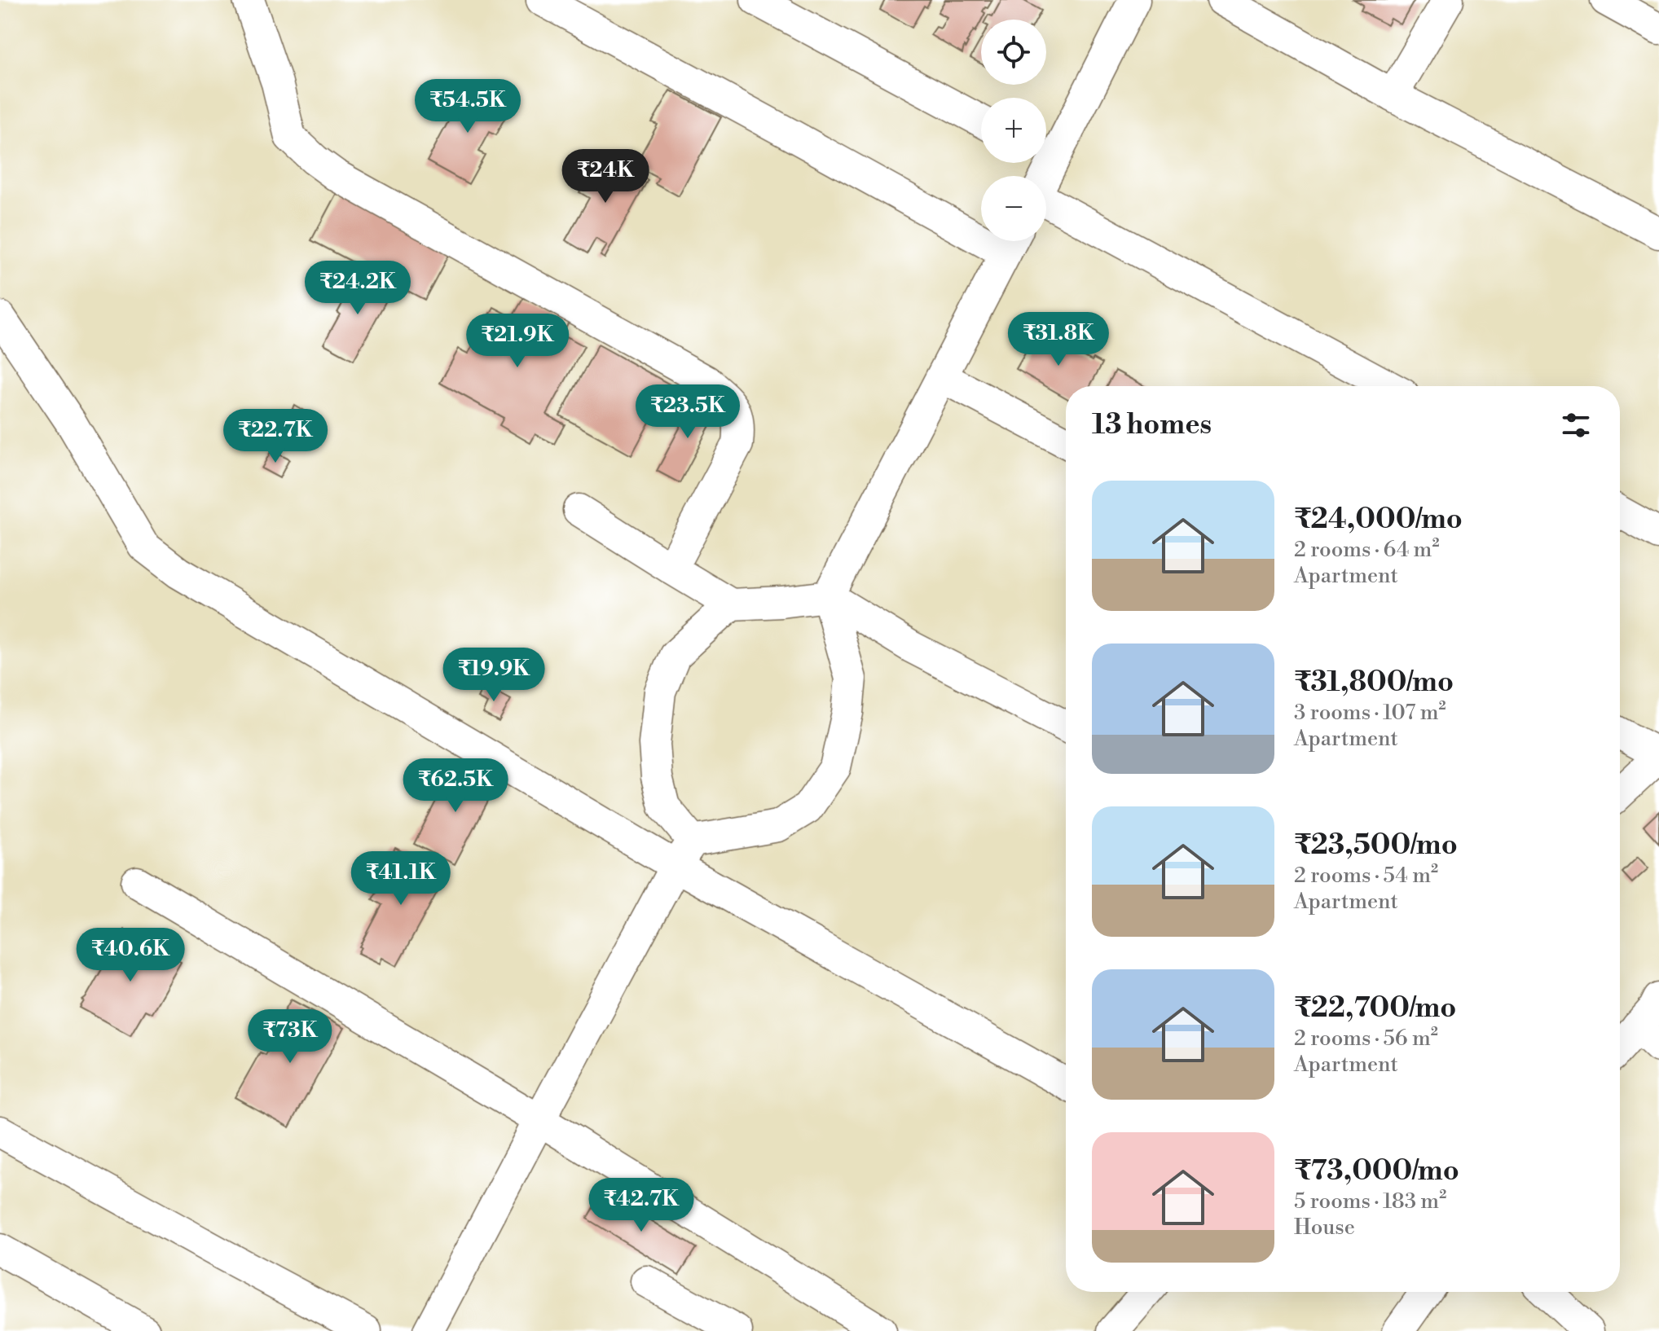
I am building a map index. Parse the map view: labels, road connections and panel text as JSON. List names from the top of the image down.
{
  "page": {
    "map_buttons": ["+", "−"],
    "price": [
      "₹54.5K",
      "₹24K",
      "₹24.2K",
      "₹31.8K",
      "₹21.9K",
      "₹23.5K",
      "₹22.7K",
      "₹19.9K",
      "₹62.5K",
      "₹41.1K",
      "₹40.6K",
      "₹73K",
      "₹42.7K"
    ],
    "heading": "13 homes",
    "list": [
      {
        "name": "₹24,000/mo",
        "note": "2 rooms · 64 m² · Apartment"
      },
      {
        "name": "₹31,800/mo",
        "note": "3 rooms · 107 m² · Apartment"
      },
      {
        "name": "₹23,500/mo",
        "note": "2 rooms · 54 m² · Apartment"
      },
      {
        "name": "₹22,700/mo",
        "note": "2 rooms · 56 m² · Apartment"
      },
      {
        "name": "₹73,000/mo",
        "note": "5 rooms · 183 m² · House"
      }
    ]
  }
}
